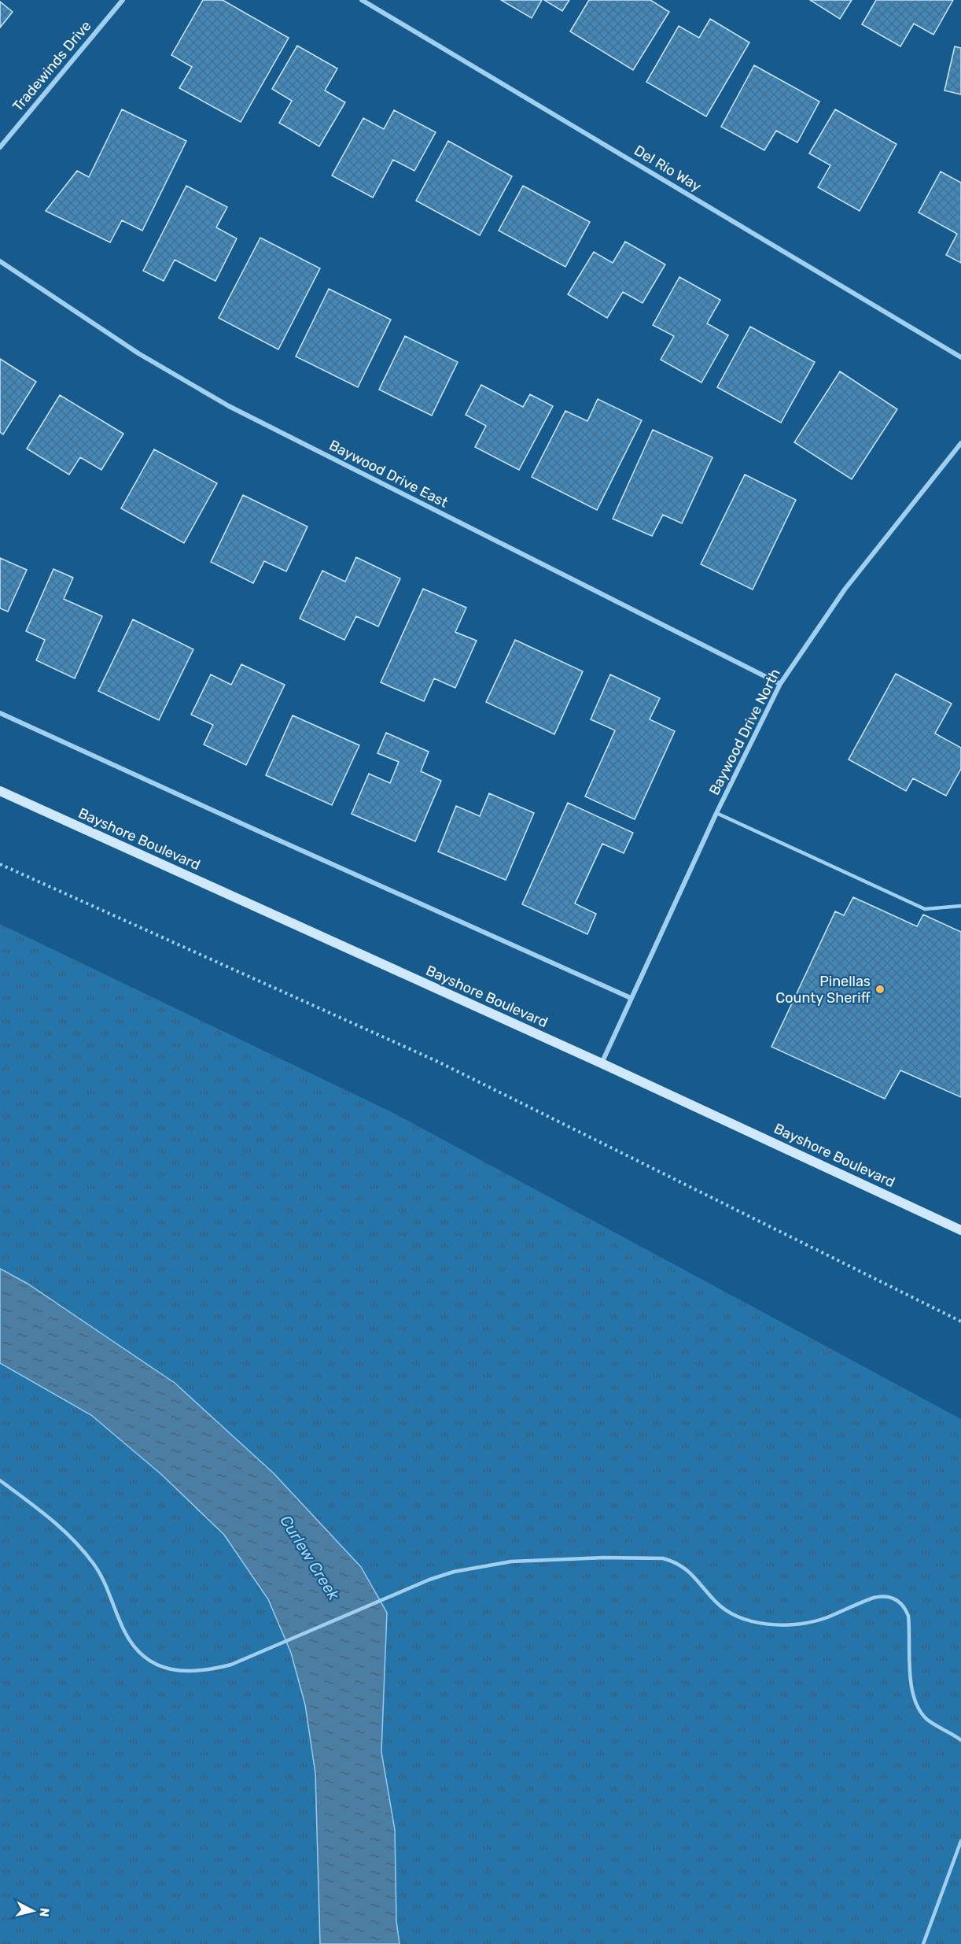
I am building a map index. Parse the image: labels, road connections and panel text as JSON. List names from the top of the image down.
{
  "streets": {
    "main road": ["Bayshore Boulevard"],
    "street": [
      "Tradewinds Drive",
      "Del Rio Way",
      "Baywood Drive East",
      "Baywood Drive North"
    ]
  },
  "crossings": [
    ["Baywood Drive East", "Baywood Drive North"],
    ["Baywood Drive North", "Bayshore Boulevard"]
  ],
  "water": ["Curlew Creek"],
  "places": ["Pinellas County Sheriff"],
  "north": "right"
}
